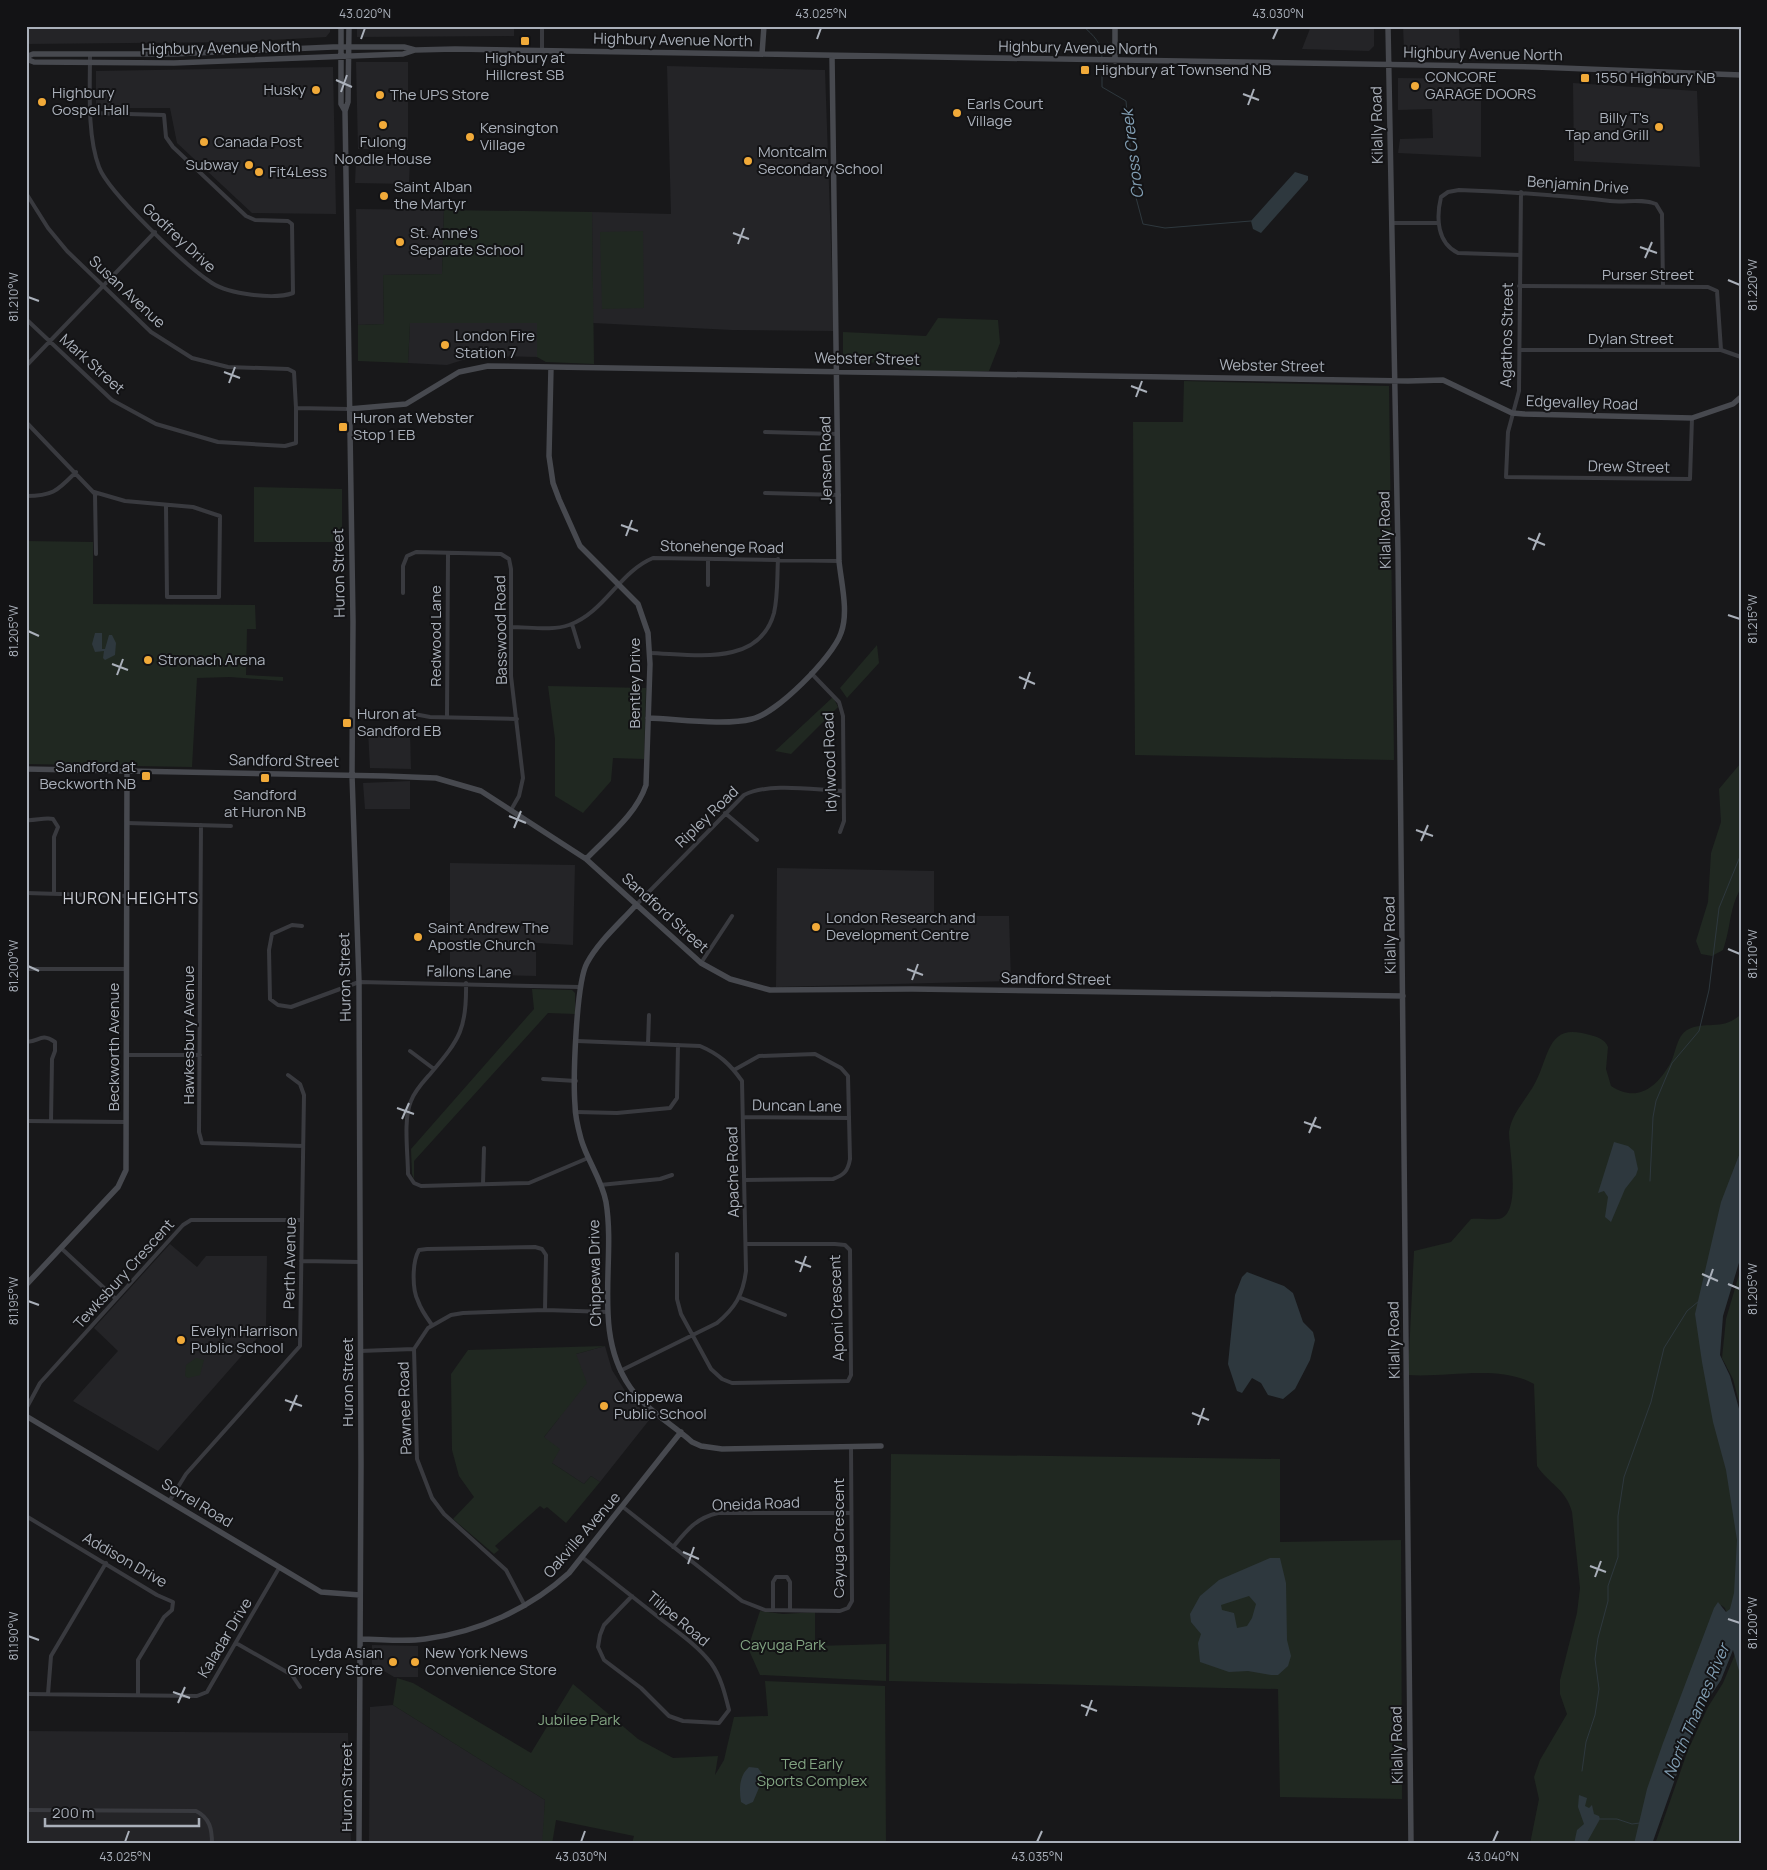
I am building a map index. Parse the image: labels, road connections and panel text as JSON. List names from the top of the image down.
{
  "streets": {
    "street": [
      "Highbury Avenue North",
      "Kilally Road",
      "Benjamin Drive",
      "Godfrey Drive",
      "Purser Street",
      "Susan Avenue",
      "Agathos Street",
      "Dylan Street",
      "Webster Street",
      "Mark Street",
      "Edgevalley Road",
      "Jensen Road",
      "Drew Street",
      "Stonehenge Road",
      "Huron Street",
      "Basswood Road",
      "Redwood Lane",
      "Bentley Drive",
      "Sandford Street",
      "Idylwood Road",
      "Ripley Road",
      "Fallons Lane",
      "Hawkesbury Avenue",
      "Beckworth Avenue",
      "Duncan Lane",
      "Apache Road",
      "Perth Avenue",
      "Chippewa Drive",
      "Tewksbury Crescent",
      "Aponi Crescent",
      "Pawnee Road",
      "Sorrel Road",
      "Oneida Road",
      "Oakville Avenue",
      "Cayuga Crescent",
      "Addison Drive",
      "Tilipe Road",
      "Kaladar Drive"
    ]
  },
  "crossings": [
    ["Highbury Avenue North", "Kilally Road"],
    ["Highbury Avenue North", "Godfrey Drive"],
    ["Highbury Avenue North", "Jensen Road"],
    ["Highbury Avenue North", "Huron Street"],
    ["Kilally Road", "Webster Street"],
    ["Kilally Road", "Edgevalley Road"],
    ["Kilally Road", "Sandford Street"],
    ["Benjamin Drive", "Purser Street"],
    ["Benjamin Drive", "Agathos Street"],
    ["Purser Street", "Agathos Street"],
    ["Purser Street", "Dylan Street"],
    ["Susan Avenue", "Mark Street"],
    ["Agathos Street", "Dylan Street"],
    ["Agathos Street", "Edgevalley Road"],
    ["Agathos Street", "Drew Street"],
    ["Webster Street", "Edgevalley Road"],
    ["Webster Street", "Jensen Road"],
    ["Webster Street", "Huron Street"],
    ["Webster Street", "Bentley Drive"],
    ["Edgevalley Road", "Drew Street"],
    ["Jensen Road", "Stonehenge Road"],
    ["Jensen Road", "Bentley Drive"],
    ["Jensen Road", "Idylwood Road"],
    ["Stonehenge Road", "Basswood Road"],
    ["Stonehenge Road", "Bentley Drive"],
    ["Huron Street", "Sandford Street"],
    ["Huron Street", "Fallons Lane"],
    ["Huron Street", "Sorrel Road"],
    ["Huron Street", "Oakville Avenue"],
    ["Basswood Road", "Redwood Lane"],
    ["Basswood Road", "Sandford Street"],
    ["Bentley Drive", "Sandford Street"],
    ["Sandford Street", "Ripley Road"],
    ["Sandford Street", "Beckworth Avenue"],
    ["Sandford Street", "Chippewa Drive"],
    ["Idylwood Road", "Ripley Road"],
    ["Ripley Road", "Chippewa Drive"],
    ["Fallons Lane", "Chippewa Drive"],
    ["Hawkesbury Avenue", "Perth Avenue"],
    ["Duncan Lane", "Apache Road"],
    ["Apache Road", "Chippewa Drive"],
    ["Apache Road", "Aponi Crescent"],
    ["Perth Avenue", "Tewksbury Crescent"],
    ["Perth Avenue", "Sorrel Road"],
    ["Chippewa Drive", "Pawnee Road"],
    ["Chippewa Drive", "Oakville Avenue"],
    ["Chippewa Drive", "Cayuga Crescent"],
    ["Pawnee Road", "Oakville Avenue"],
    ["Sorrel Road", "Kaladar Drive"],
    ["Oneida Road", "Cayuga Crescent"],
    ["Oakville Avenue", "Cayuga Crescent"],
    ["Oakville Avenue", "Tilipe Road"],
    ["Addison Drive", "Kaladar Drive"]
  ],
  "districts": ["HURON HEIGHTS"],
  "water": ["Cross Creek", "North Thames River"],
  "parks": ["Cayuga Park", "Jubilee Park", "Ted Early Sports Complex"],
  "places": {
    "transit": [
      "Highbury at Hillcrest SB",
      "Highbury at Townsend NB",
      "1550 Highbury NB",
      "Huron at Webster Stop 1 EB",
      "Huron at Sandford EB",
      "Sandford at Beckworth NB",
      "Sandford at Huron NB"
    ],
    "other": [
      "CONCORE GARAGE DOORS",
      "Husky",
      "The UPS Store",
      "Highbury Gospel Hall",
      "Earls Court Village",
      "Fulong Noodle House",
      "Billy T's Tap and Grill",
      "Kensington Village",
      "Canada Post",
      "Montcalm Secondary School",
      "Subway",
      "Fit4Less",
      "Saint Alban the Martyr",
      "St. Anne's Separate School",
      "London Fire Station 7",
      "Stronach Arena",
      "London Research and Development Centre",
      "Saint Andrew The Apostle Church",
      "Evelyn Harrison Public School",
      "Chippewa Public School",
      "Lyda Asian Grocery Store",
      "New York News Convenience Store"
    ]
  },
  "scale_bar": "200 m",
  "coordinates": [
    "43.020°N",
    "43.025°N",
    "43.030°N",
    "81.220°W",
    "81.210°W",
    "81.215°W",
    "81.205°W",
    "81.200°W",
    "81.195°W",
    "81.190°W",
    "43.035°N",
    "43.040°N"
  ]
}
